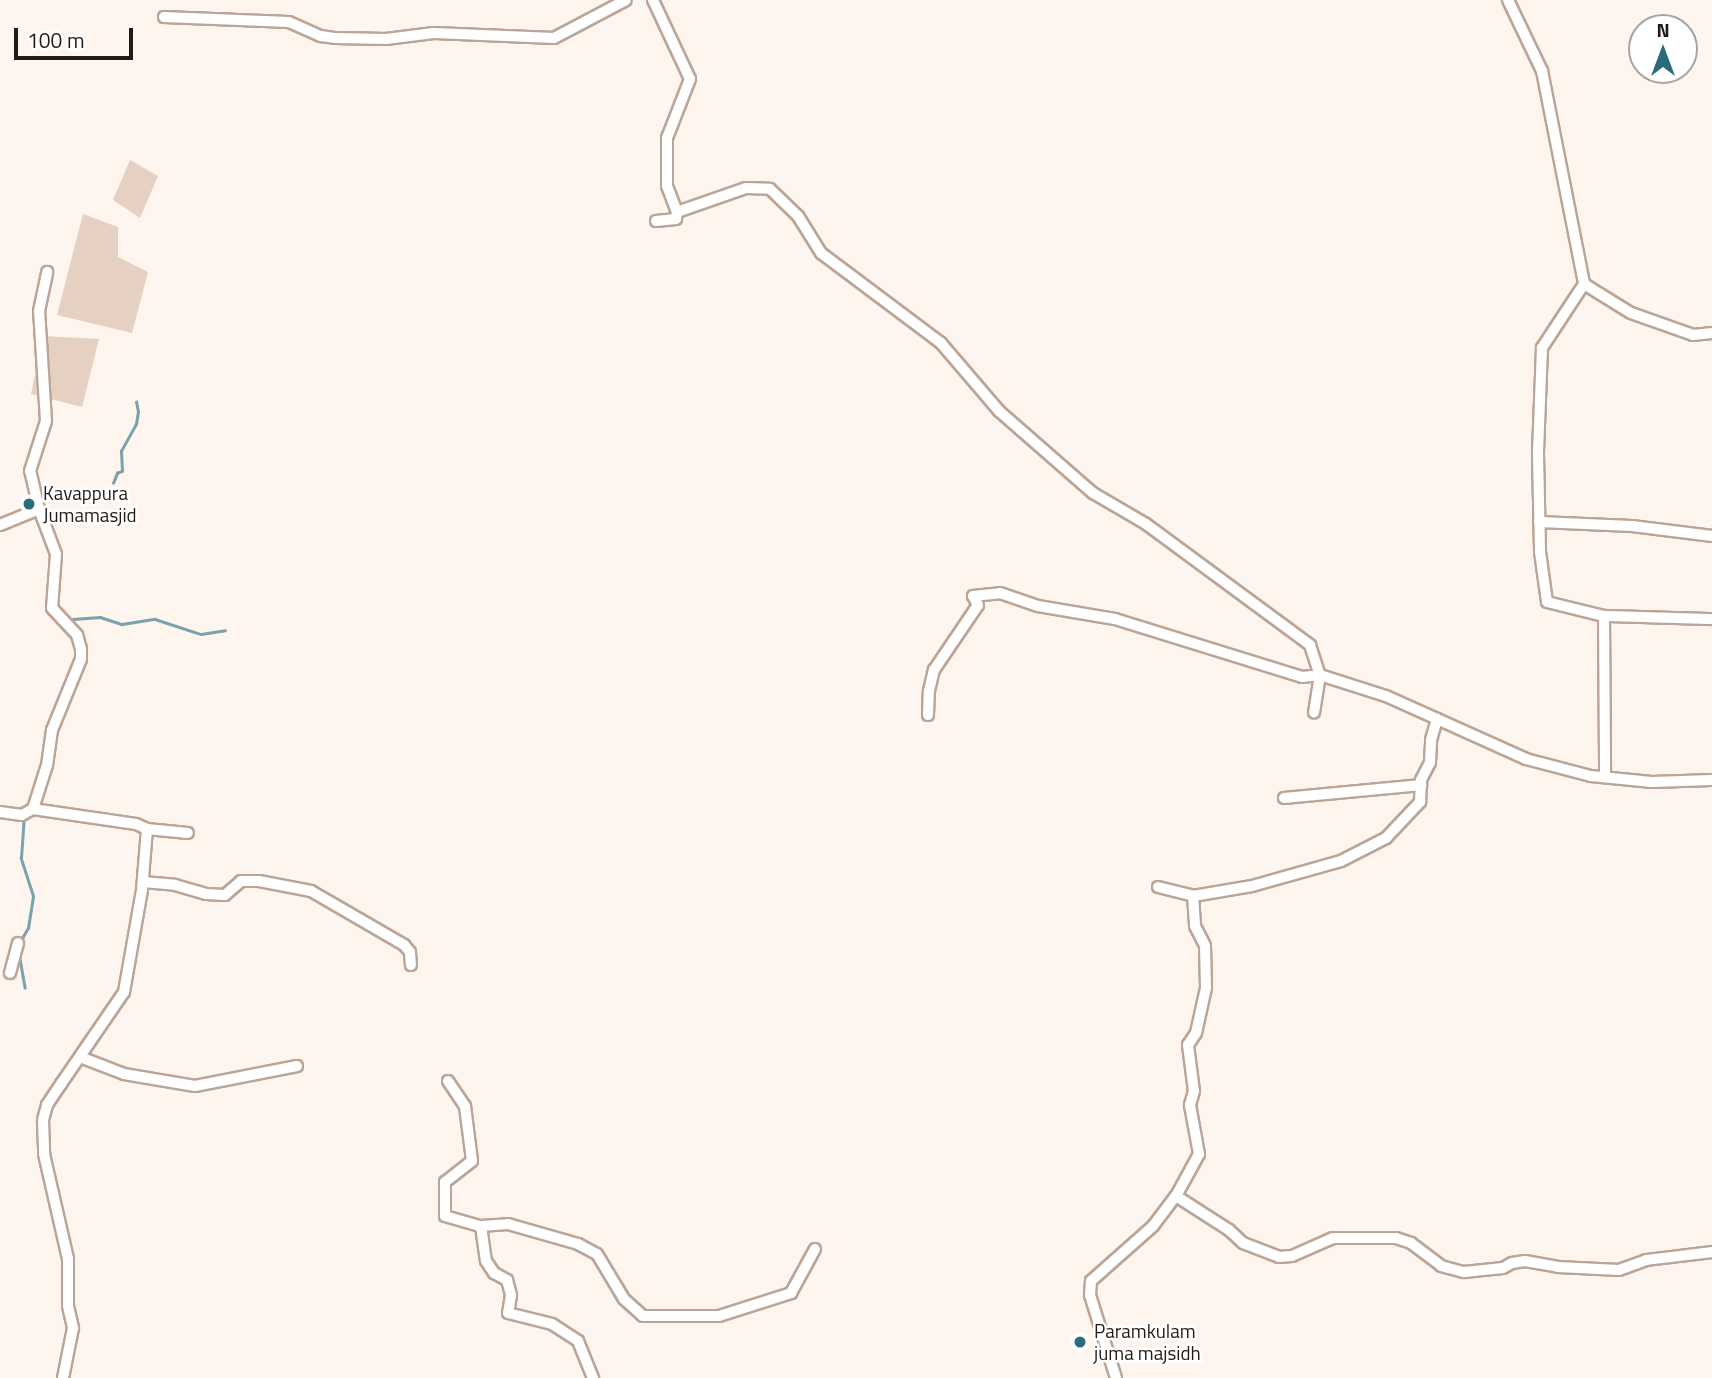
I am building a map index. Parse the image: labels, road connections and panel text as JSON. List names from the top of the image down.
{
  "places": ["Kavappura Jumamasjid", "Paramkulam juma majsidh"],
  "scale_bar": "100 m",
  "north": "top"
}
